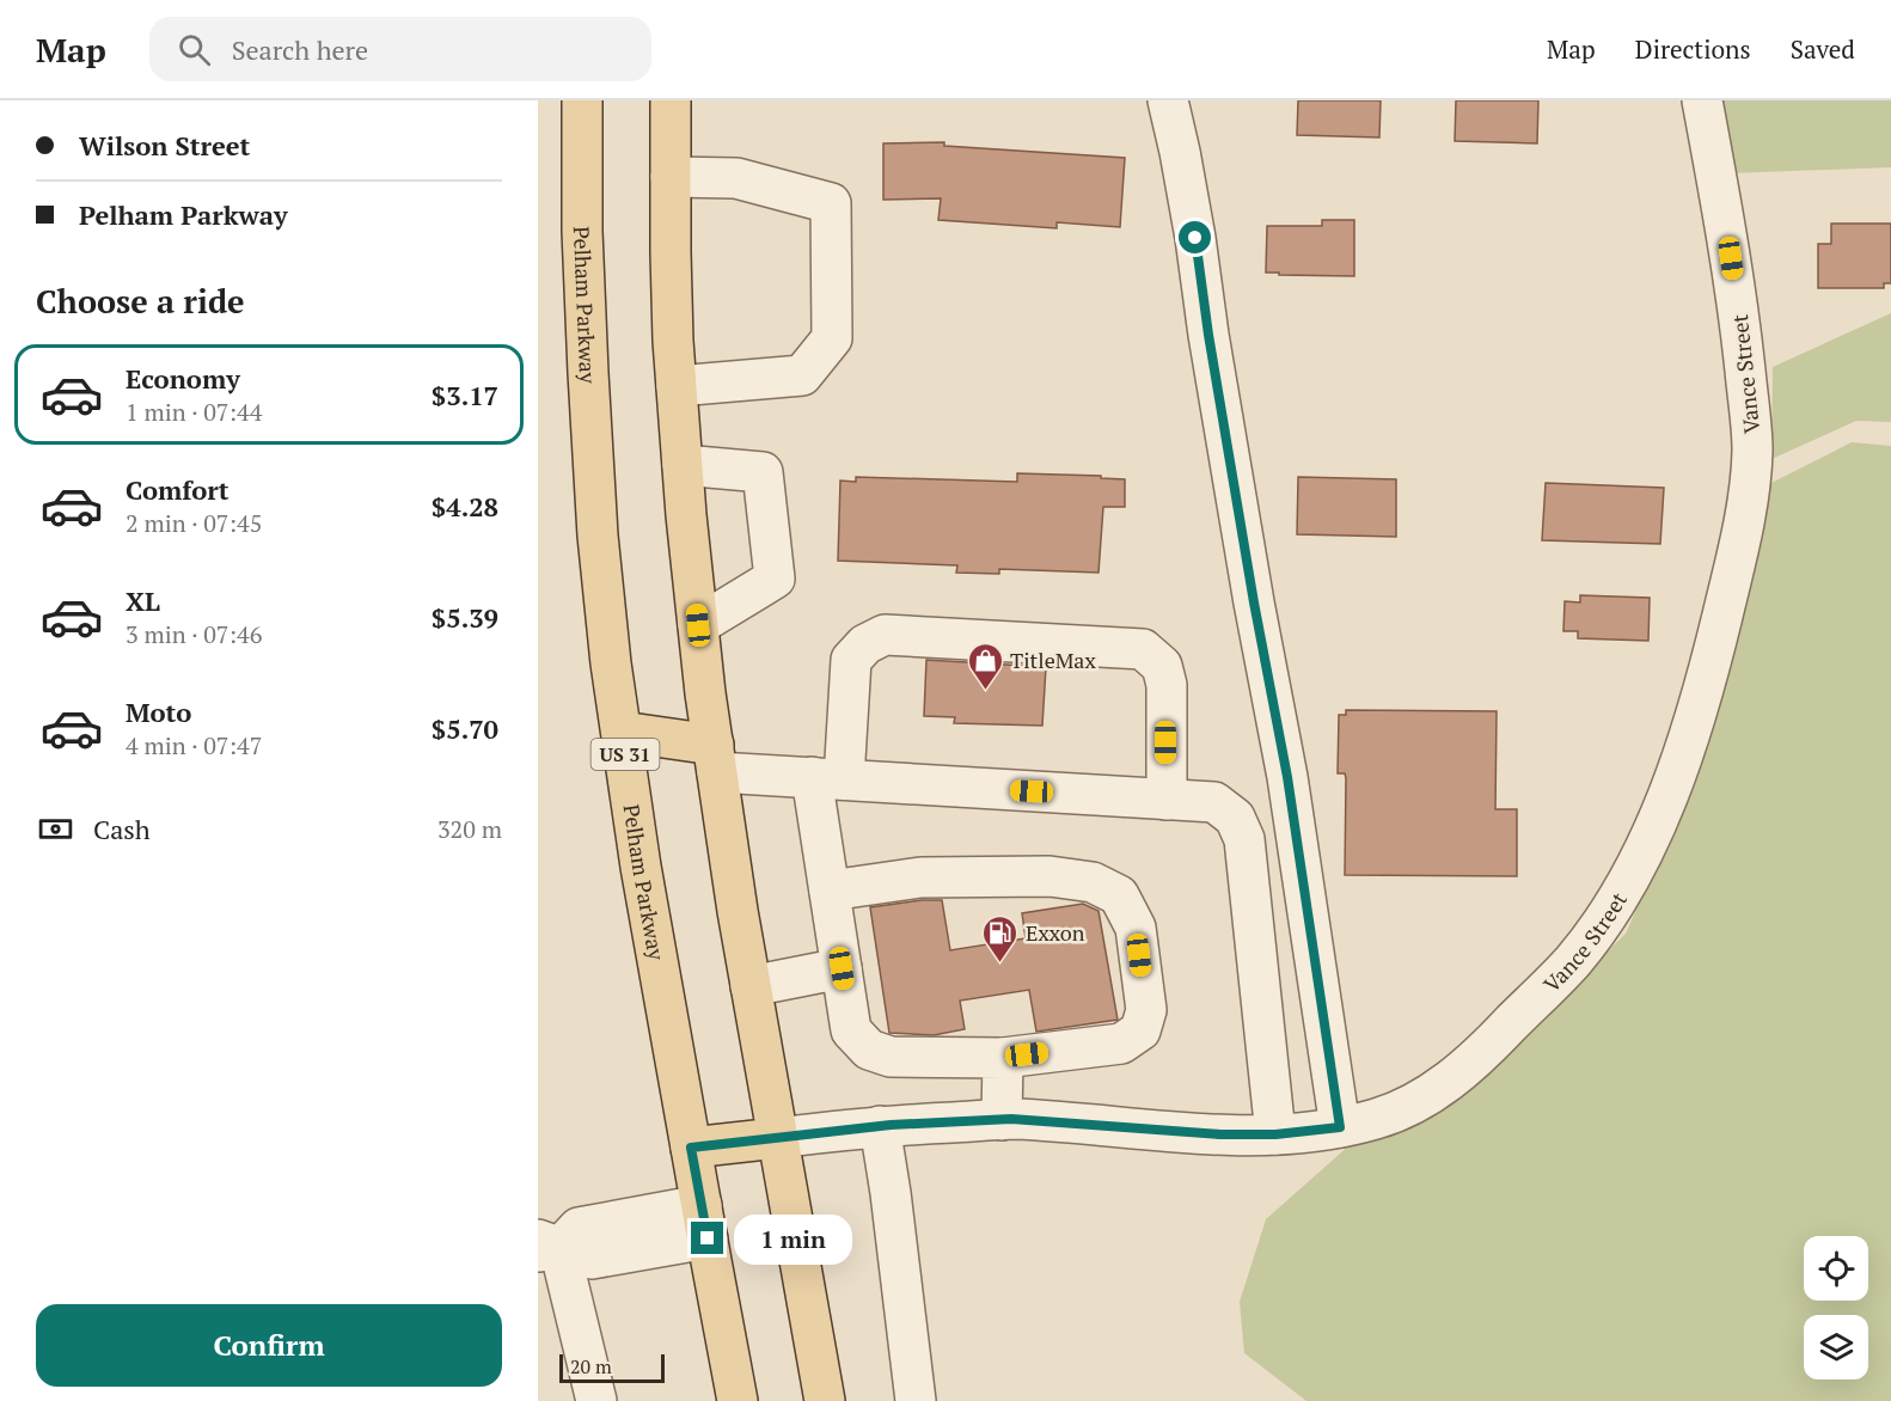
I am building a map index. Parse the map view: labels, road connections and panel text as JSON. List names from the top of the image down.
{
  "streets": {
    "main road": ["Pelham Parkway", "US 31"],
    "street": ["Vance Street"]
  },
  "places": {
    "shop": ["TitleMax"],
    "fuel station": ["Exxon"]
  },
  "scale_bar": "20 m",
  "page": {
    "header": "Map",
    "search": "Search here",
    "nav": ["Map", "Directions", "Saved"],
    "banner": ["Wilson Street", "Pelham Parkway"],
    "heading": "Choose a ride",
    "list": [
      {
        "name": "Economy",
        "note": "1 min · 07:44",
        "value": "$3.17"
      },
      {
        "name": "Comfort",
        "note": "2 min · 07:45",
        "value": "$4.28"
      },
      {
        "name": "XL",
        "note": "3 min · 07:46",
        "value": "$5.39"
      },
      {
        "name": "Moto",
        "note": "4 min · 07:47",
        "value": "$5.70"
      }
    ],
    "pay": ["Cash", "320 m"],
    "bubble": "1 min",
    "buttons": "Confirm",
    "scale": "20 m"
  }
}
